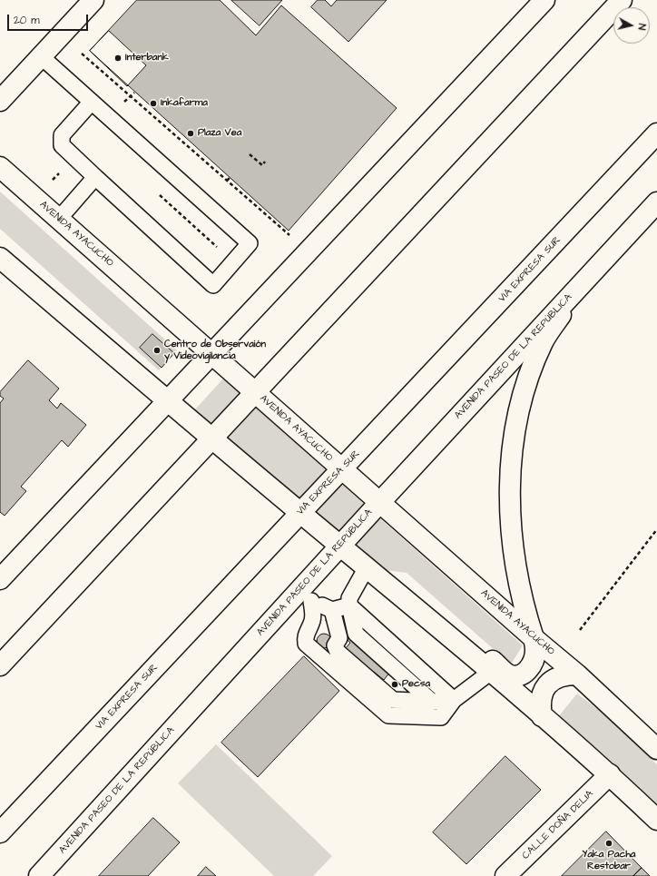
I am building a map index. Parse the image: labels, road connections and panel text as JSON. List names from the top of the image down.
{
  "streets": {
    "main road": [
      "AVENIDA AYACUCHO",
      "VIA EXPRESA SUR",
      "AVENIDA PASEO DE LA REPÚBLICA",
      "CALLE DOÑA DELIA"
    ]
  },
  "crossings": [
    ["AVENIDA AYACUCHO", "VIA EXPRESA SUR"],
    ["AVENIDA AYACUCHO", "AVENIDA PASEO DE LA REPÚBLICA"]
  ],
  "places": [
    "Interbank",
    "Inkafarma",
    "Plaza Vea",
    "Centro de Observaión y Videovigilancia",
    "Pecsa",
    "Yaka Pacha Restobar"
  ],
  "scale_bar": "20 m",
  "north": "right"
}
